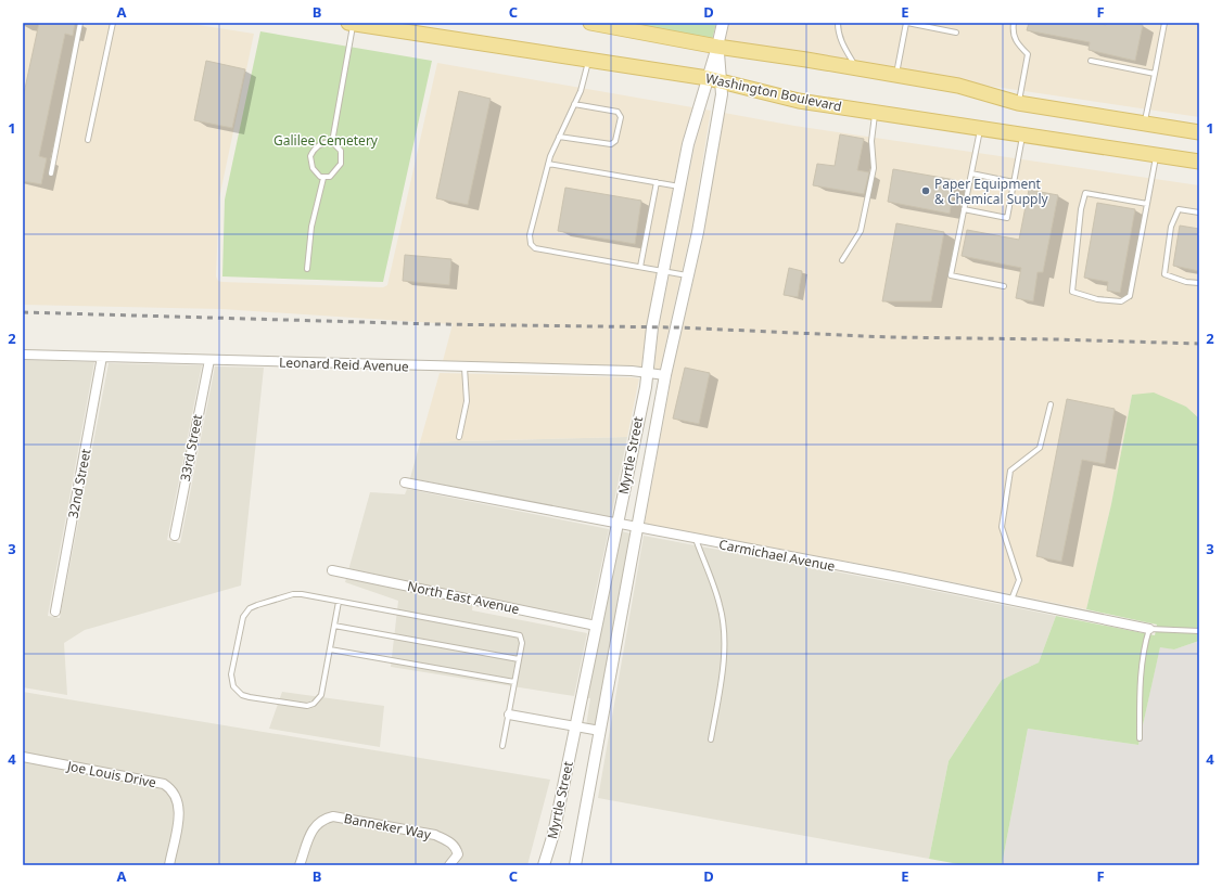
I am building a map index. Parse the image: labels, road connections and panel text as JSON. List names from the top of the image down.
{
  "streets": {
    "main road": ["Washington Boulevard"],
    "street": [
      "Leonard Reid Avenue",
      "33rd Street",
      "Myrtle Street",
      "32nd Street",
      "Carmichael Avenue",
      "North East Avenue",
      "Joe Louis Drive",
      "Banneker Way"
    ]
  },
  "crossings": [
    ["Washington Boulevard", "Myrtle Street"],
    ["Leonard Reid Avenue", "33rd Street"],
    ["Leonard Reid Avenue", "Myrtle Street"],
    ["Leonard Reid Avenue", "32nd Street"],
    ["Myrtle Street", "Carmichael Avenue"],
    ["Myrtle Street", "North East Avenue"]
  ],
  "parks": ["Galilee Cemetery"],
  "places": ["Paper Equipment & Chemical Supply"],
  "grid": {
    "columns": [
      "A",
      "B",
      "C",
      "D",
      "E",
      "F"
    ],
    "rows": [
      "1",
      "2",
      "3",
      "4"
    ]
  }
}
